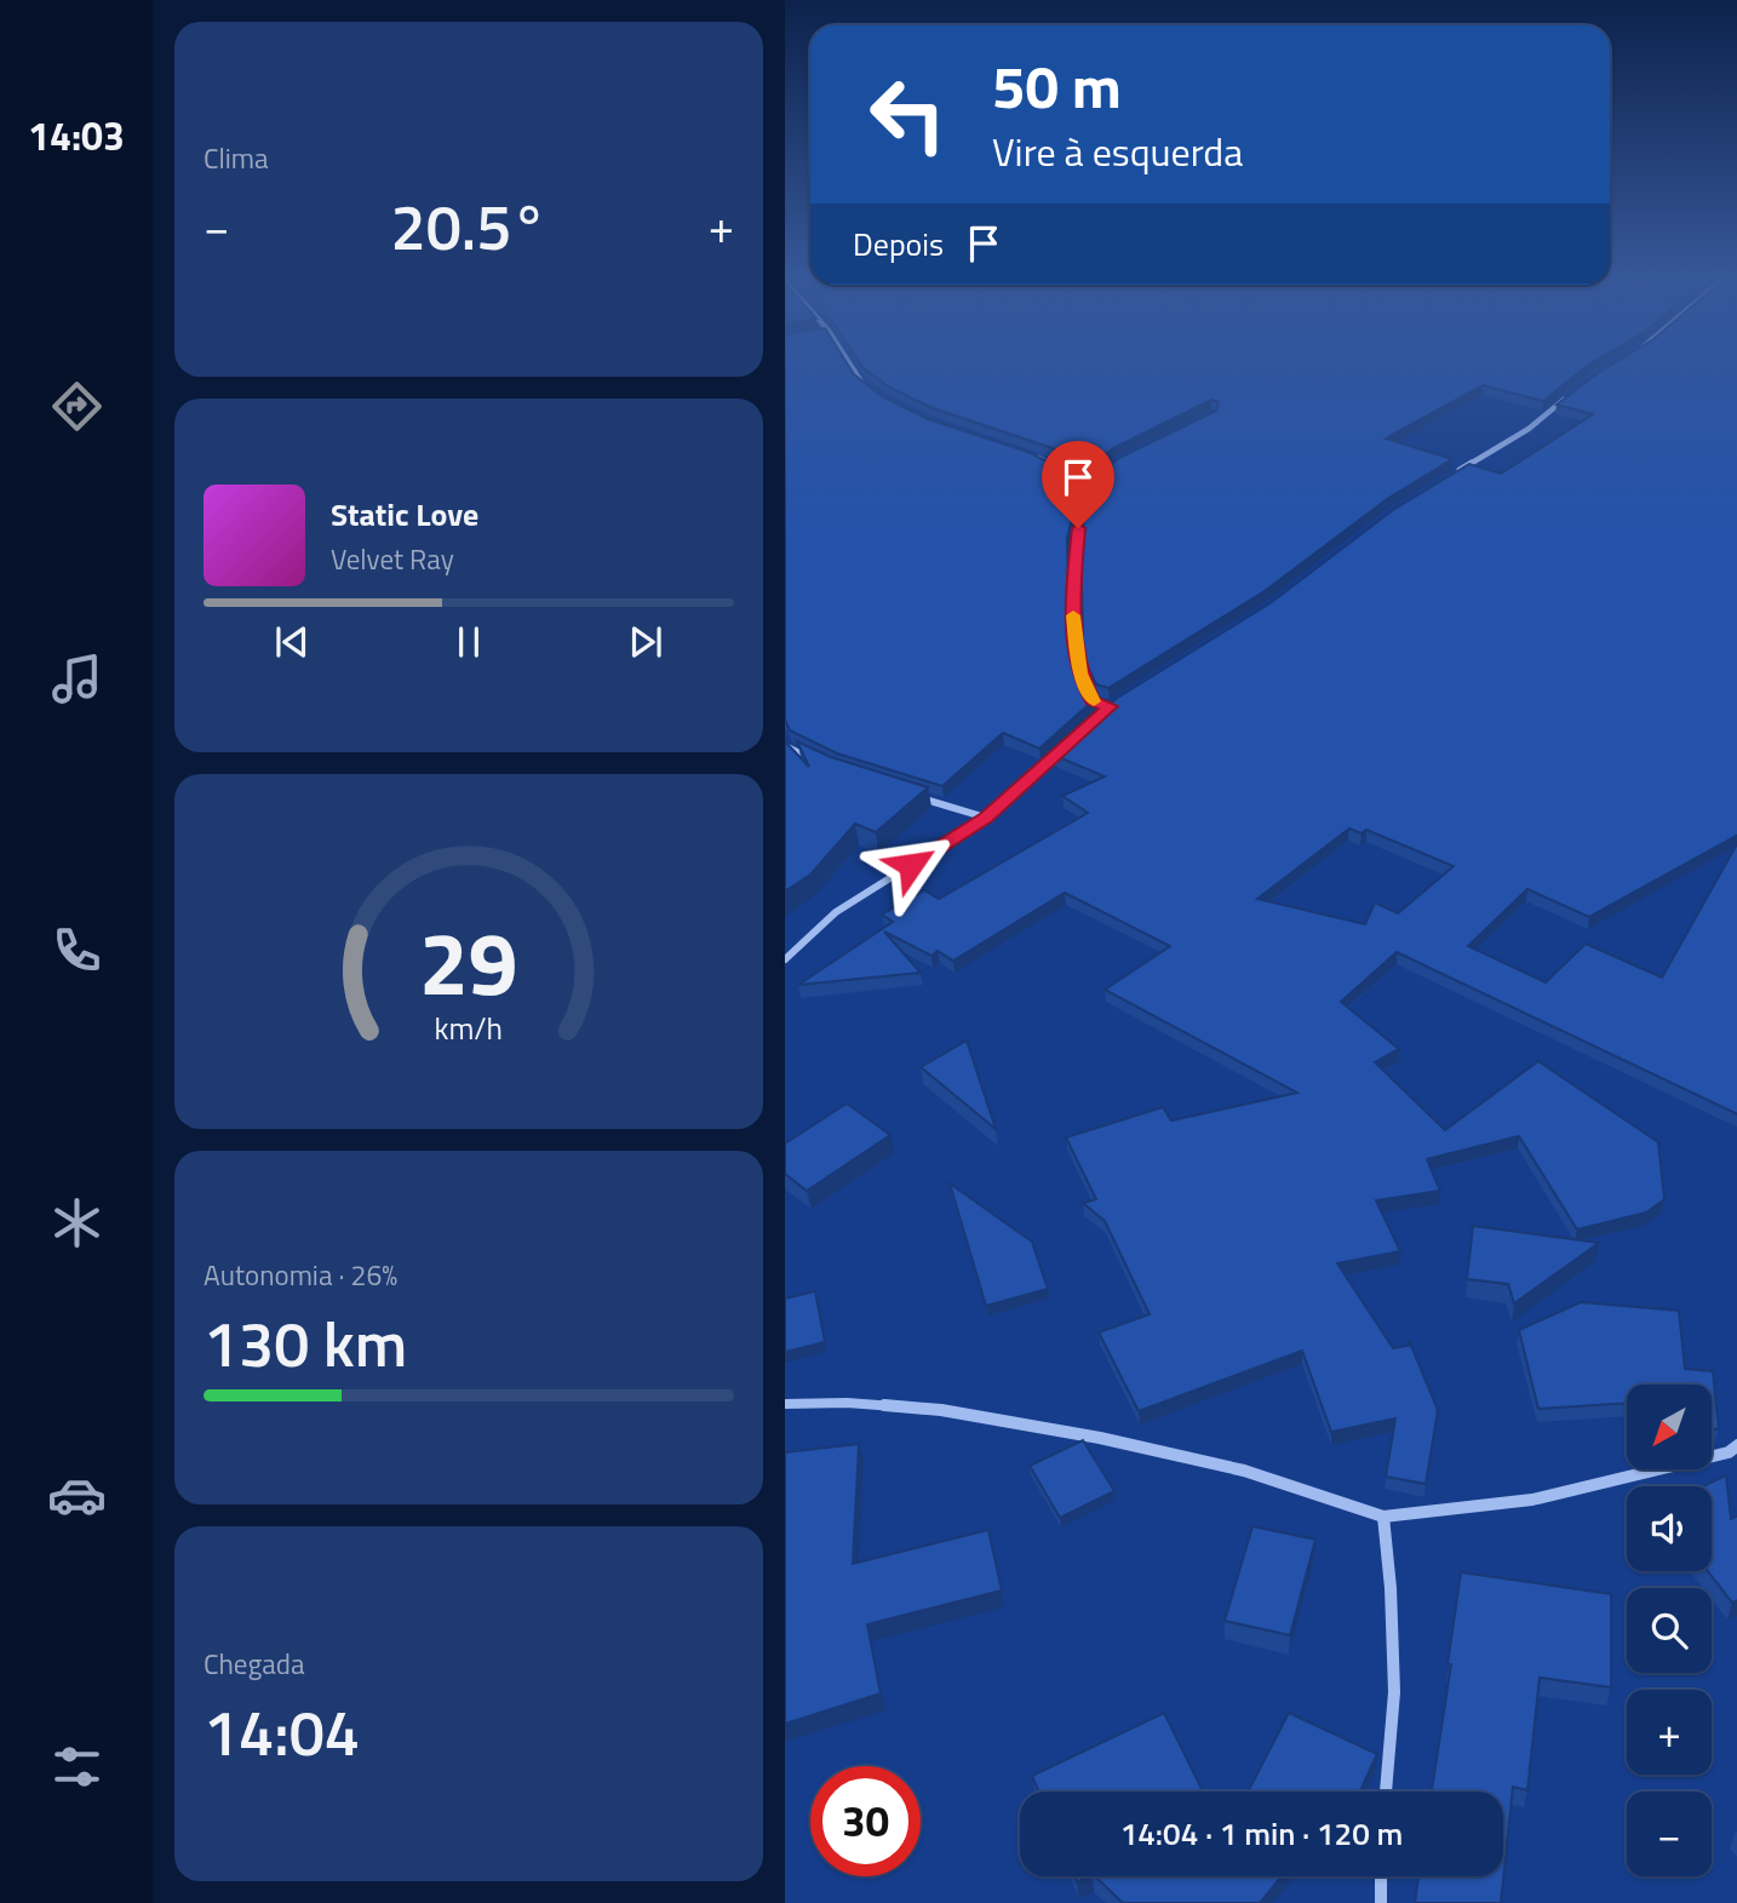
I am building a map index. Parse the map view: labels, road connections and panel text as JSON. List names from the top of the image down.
{
  "north": "bottom left",
  "page": {
    "tabs": "14:03",
    "tile": [
      "Clima",
      ["Autonomia · 26%", "130 km"],
      ["Chegada", "14:04"]
    ],
    "turn": ["50 m", "Vire à esquerda"],
    "heat": ["−", "20.5°", "+"],
    "then": "Depois",
    "song": ["Static Love", "Velvet Ray"],
    "map_buttons": ["+", "−"],
    "limit": "30",
    "trip": "14:04 · 1 min · 120 m",
    "gauge": ["29", "km/h"]
  }
}
